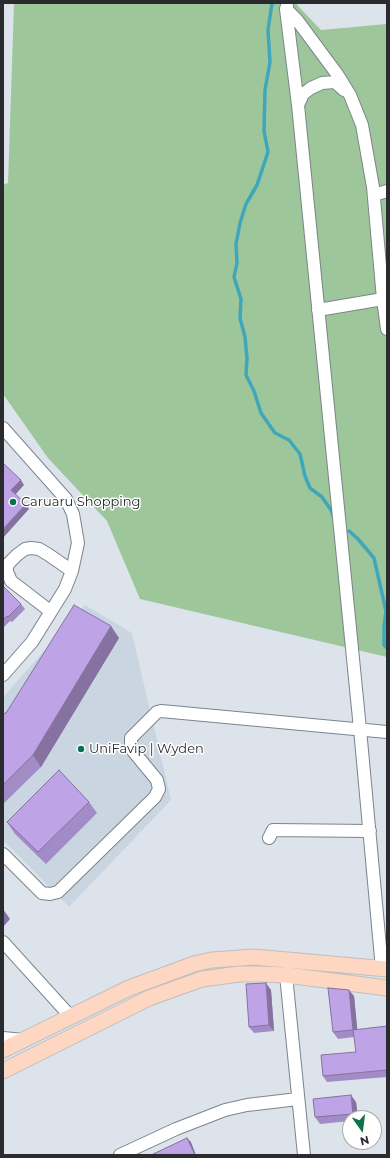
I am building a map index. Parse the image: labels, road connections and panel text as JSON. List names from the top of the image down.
{
  "places": ["Caruaru Shopping", "UniFavip | Wyden"],
  "north": "bottom"
}
